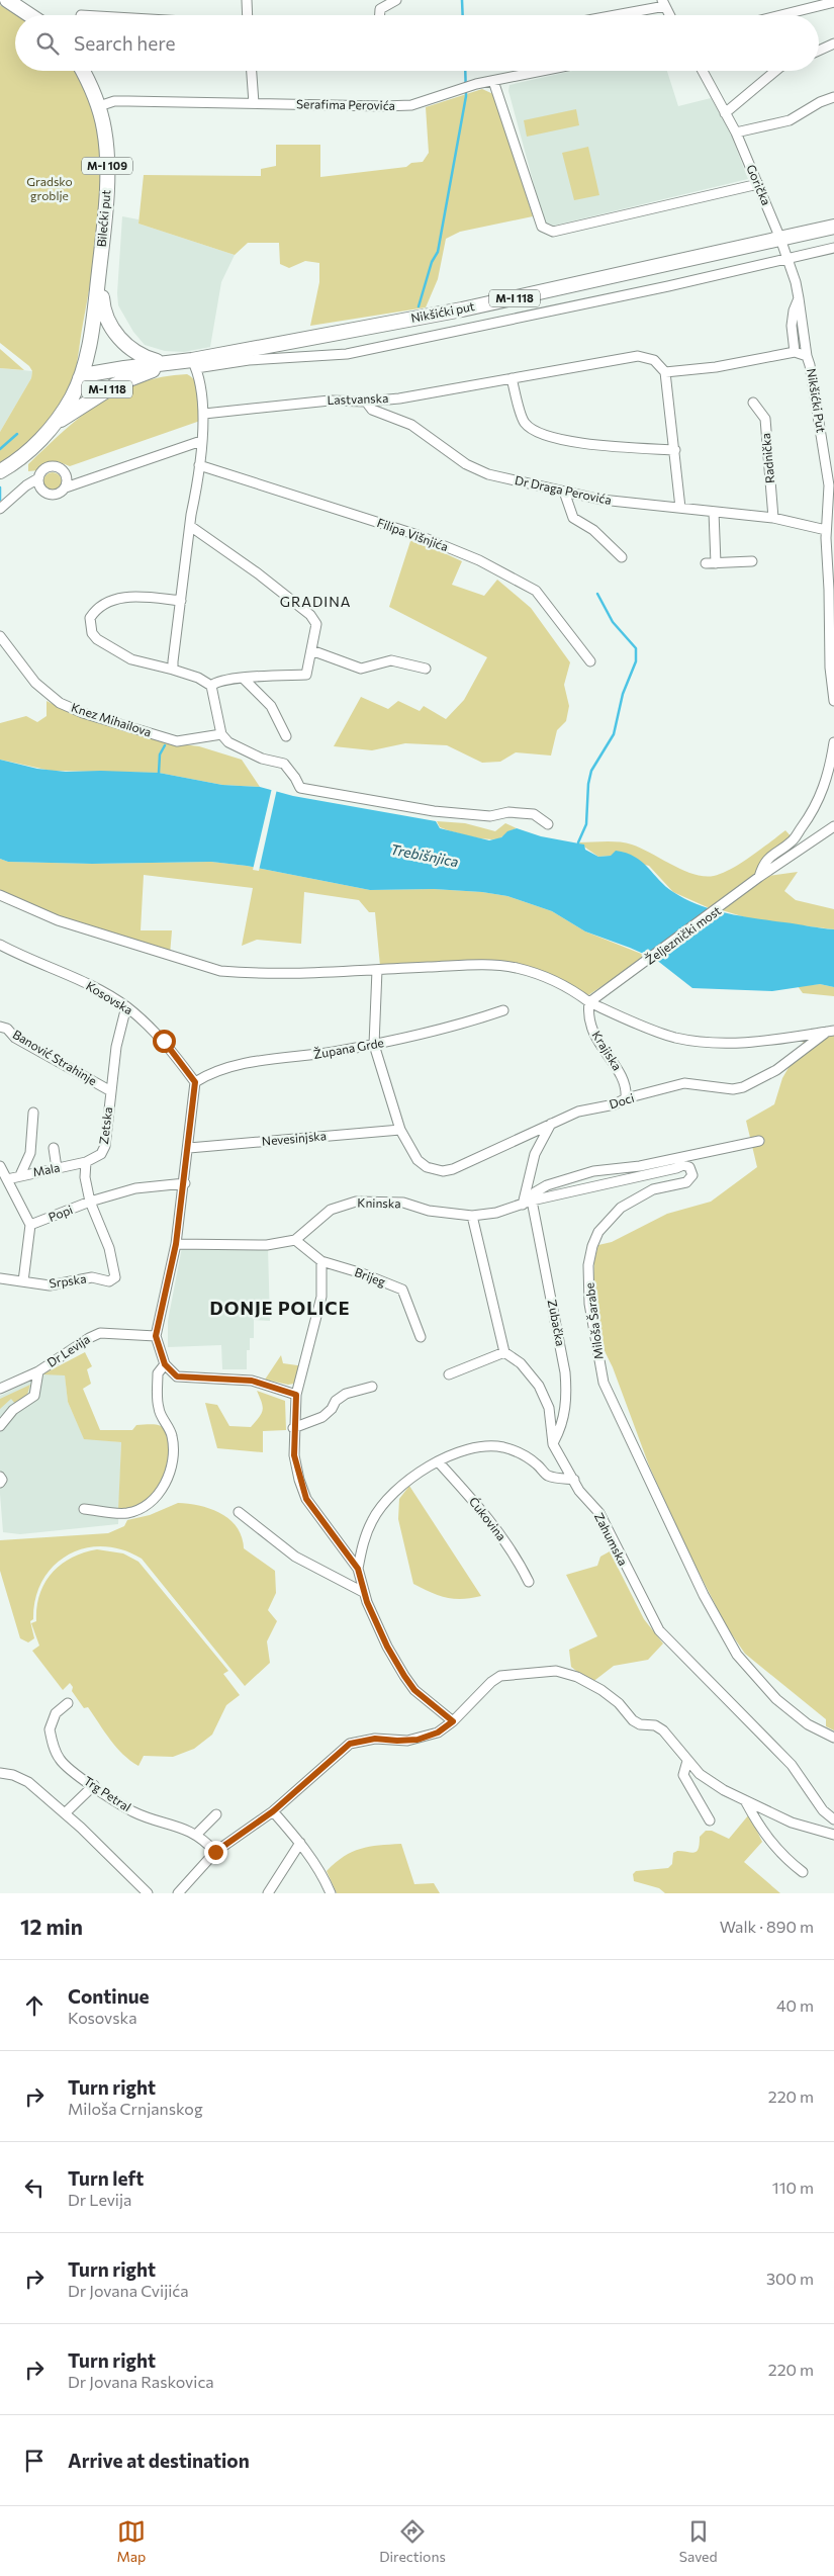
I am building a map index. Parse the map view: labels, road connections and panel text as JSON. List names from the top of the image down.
{
  "streets": {
    "main road": [
      "M-I 109",
      "Bilećki put",
      "M-I 118",
      "Nikšićki put"
    ],
    "street": [
      "Serafima Perovića",
      "Gorička",
      "Lastvanska",
      "Nikšićki Put",
      "Radnička",
      "Dr Draga Perovića",
      "Filipa Višnjića",
      "Knez Mihailova",
      "Željeznički most",
      "Kosovska",
      "Župana Grde",
      "Krajiska",
      "Banović Strahinje",
      "Doci",
      "Zetska",
      "Nevesinjska",
      "Mala",
      "Kninska",
      "Popi",
      "Brijeg",
      "Srpska",
      "Miloša Šarabe",
      "Zubačka",
      "Dr Levija",
      "Ćukovina",
      "Zahumska",
      "Trg Petral"
    ]
  },
  "crossings": [
    ["Serafima Perovića", "Bilećki put"],
    ["Gorička", "Nikšićki put"],
    ["Bilećki put", "M-I 118"],
    ["Bilećki put", "Nikšićki put"],
    ["M-I 118", "Nikšićki put"],
    ["Lastvanska", "Dr Draga Perovića"],
    ["Nikšićki Put", "Dr Draga Perovića"],
    ["Radnička", "Dr Draga Perovića"],
    ["Željeznički most", "Krajiska"],
    ["Kosovska", "Župana Grde"],
    ["Kosovska", "Zetska"],
    ["Župana Grde", "Doci"],
    ["Krajiska", "Doci"],
    ["Banović Strahinje", "Zetska"],
    ["Doci", "Nevesinjska"],
    ["Zetska", "Mala"],
    ["Kninska", "Brijeg"],
    ["Kninska", "Miloša Šarabe"],
    ["Kninska", "Zubačka"],
    ["Popi", "Srpska"],
    ["Miloša Šarabe", "Zubačka"],
    ["Zubačka", "Zahumska"]
  ],
  "districts": ["GRADINA", "DONJE POLICE"],
  "water": ["Trebišnjica"],
  "parks": ["Gradsko groblje"],
  "page": {
    "search": "Search here",
    "heading": ["12 min", "Walk · 890 m"],
    "list": [
      ["Continue", "Kosovska", "40 m"],
      ["Turn right", "Miloša Crnjanskog", "220 m"],
      ["Turn left", "Dr Levija", "110 m"],
      ["Turn right", "Dr Jovana Cvijića", "300 m"],
      ["Turn right", "Dr Jovana Raskovica", "220 m"],
      "Arrive at destination"
    ],
    "nav": ["Map", "Directions", "Saved"]
  }
}
